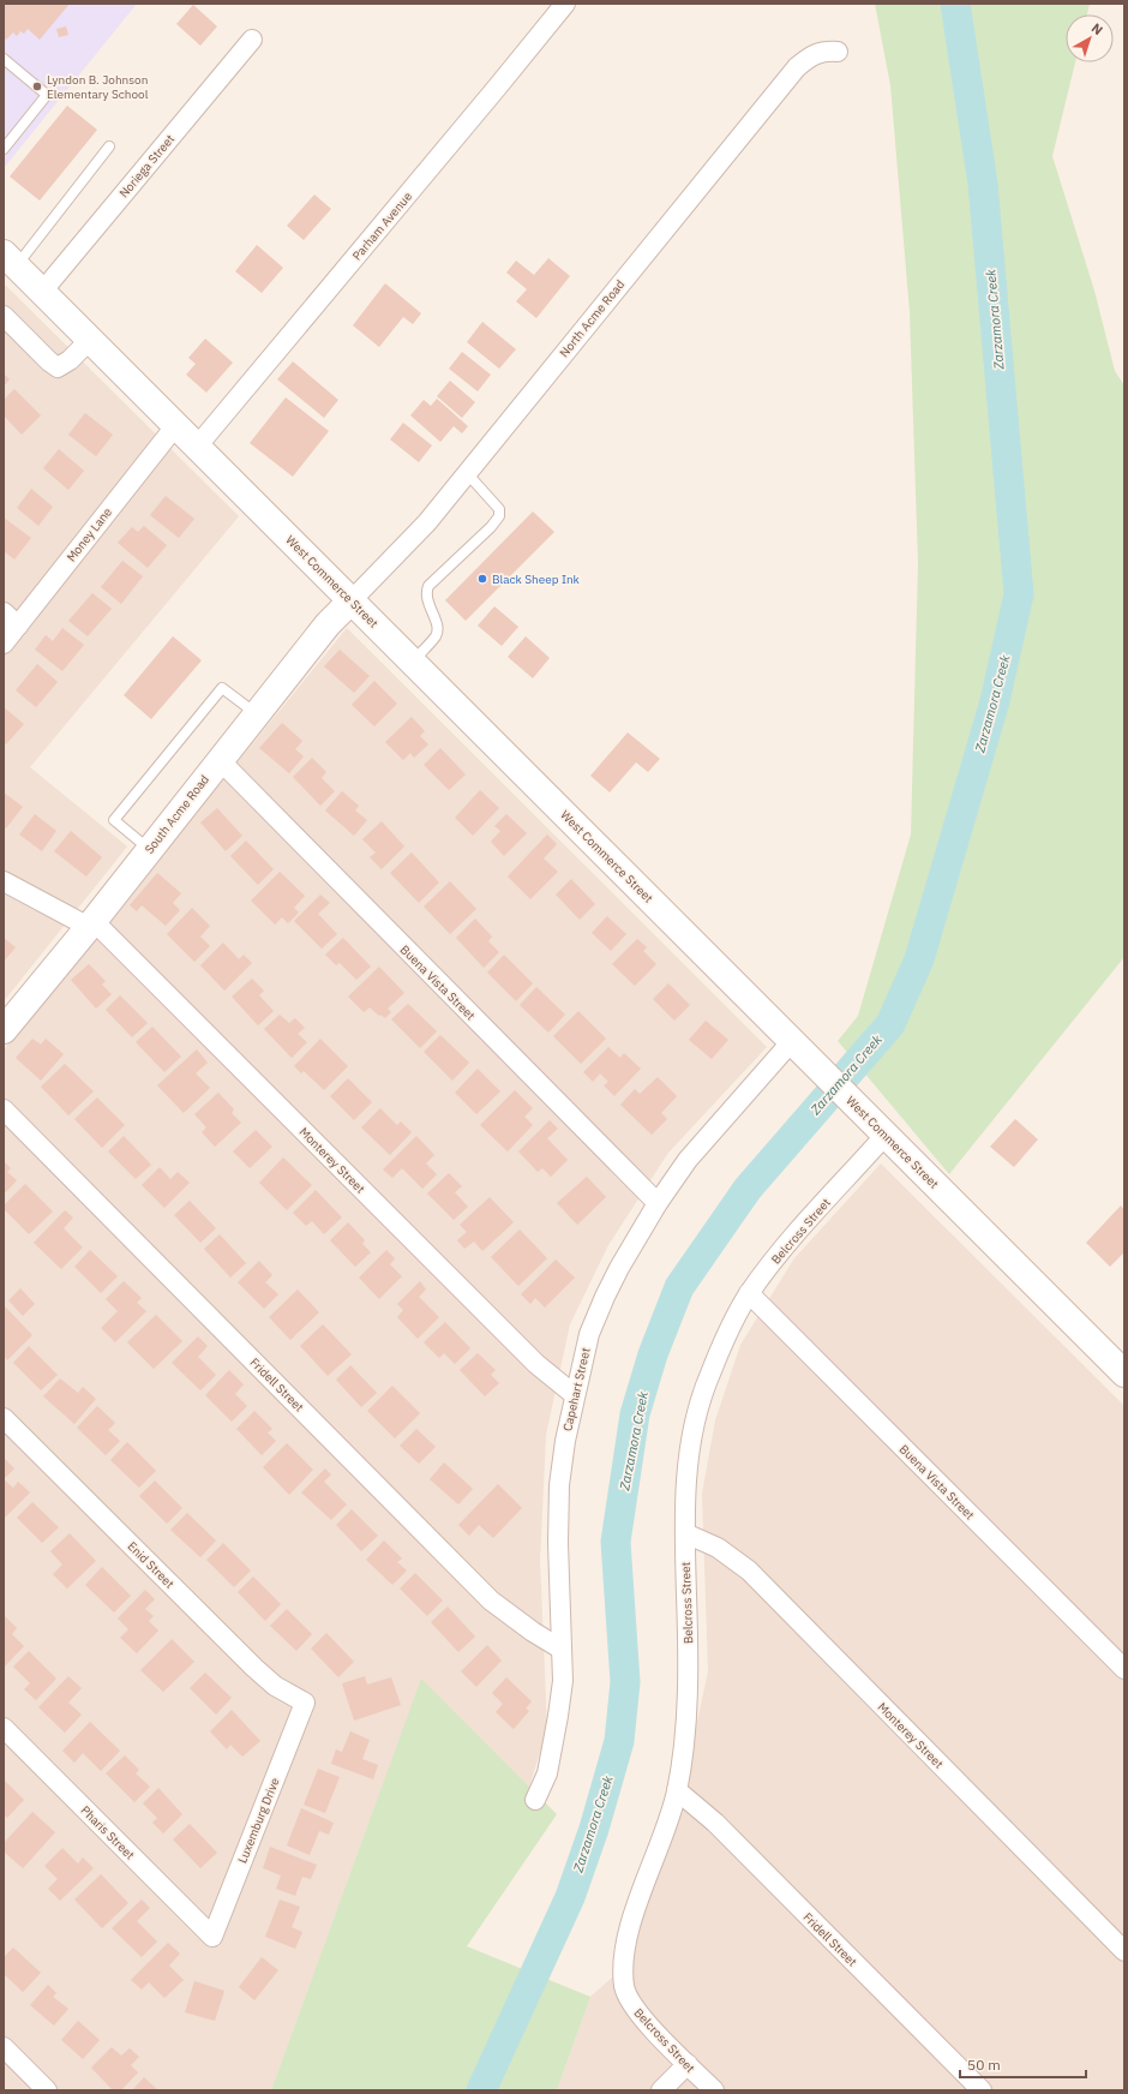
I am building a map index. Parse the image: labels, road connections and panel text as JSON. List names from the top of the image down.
{
  "streets": {
    "main road": ["West Commerce Street", "South Acme Road"],
    "street": [
      "Noriega Street",
      "Parham Avenue",
      "North Acme Road",
      "Money Lane",
      "Buena Vista Street",
      "Monterey Street",
      "Belcross Street",
      "Fridell Street",
      "Capehart Street",
      "Enid Street",
      "Luxemburg Drive",
      "Pharis Street"
    ]
  },
  "crossings": [
    ["Noriega Street", "West Commerce Street"],
    ["Parham Avenue", "West Commerce Street"],
    ["North Acme Road", "West Commerce Street"],
    ["North Acme Road", "South Acme Road"],
    ["Money Lane", "West Commerce Street"],
    ["West Commerce Street", "South Acme Road"],
    ["West Commerce Street", "Belcross Street"],
    ["West Commerce Street", "Capehart Street"],
    ["South Acme Road", "Buena Vista Street"],
    ["South Acme Road", "Monterey Street"],
    ["Buena Vista Street", "Belcross Street"],
    ["Buena Vista Street", "Capehart Street"],
    ["Monterey Street", "Belcross Street"],
    ["Monterey Street", "Capehart Street"],
    ["Belcross Street", "Fridell Street"],
    ["Fridell Street", "Capehart Street"],
    ["Enid Street", "Luxemburg Drive"],
    ["Luxemburg Drive", "Pharis Street"]
  ],
  "water": ["Zarzamora Creek"],
  "places": ["Lyndon B. Johnson Elementary School", "Black Sheep Ink"],
  "scale_bar": "50 m",
  "north": "top right"
}
